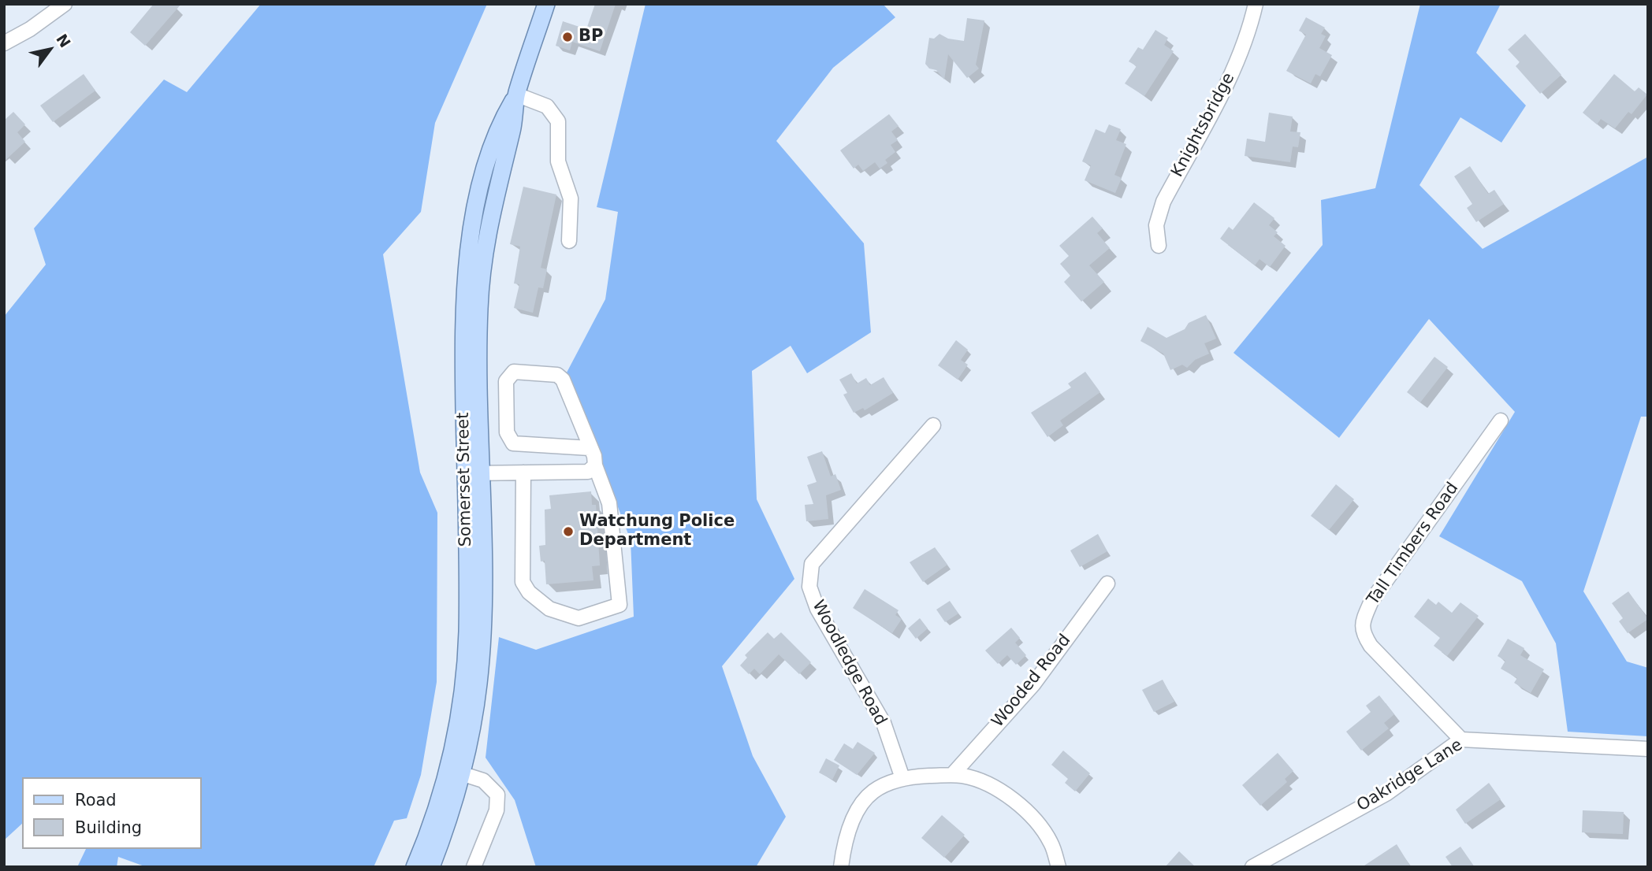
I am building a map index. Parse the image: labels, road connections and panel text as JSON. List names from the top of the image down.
{
  "streets": {
    "main road": ["Somerset Street"],
    "street": [
      "Knightsbridge",
      "Tall Timbers Road",
      "Woodledge Road",
      "Wooded Road",
      "Oakridge Lane"
    ]
  },
  "crossings": [
    ["Tall Timbers Road", "Oakridge Lane"]
  ],
  "places": ["BP", "Watchung Police Department"],
  "legend": ["Road", "Building"],
  "north": "top right"
}
